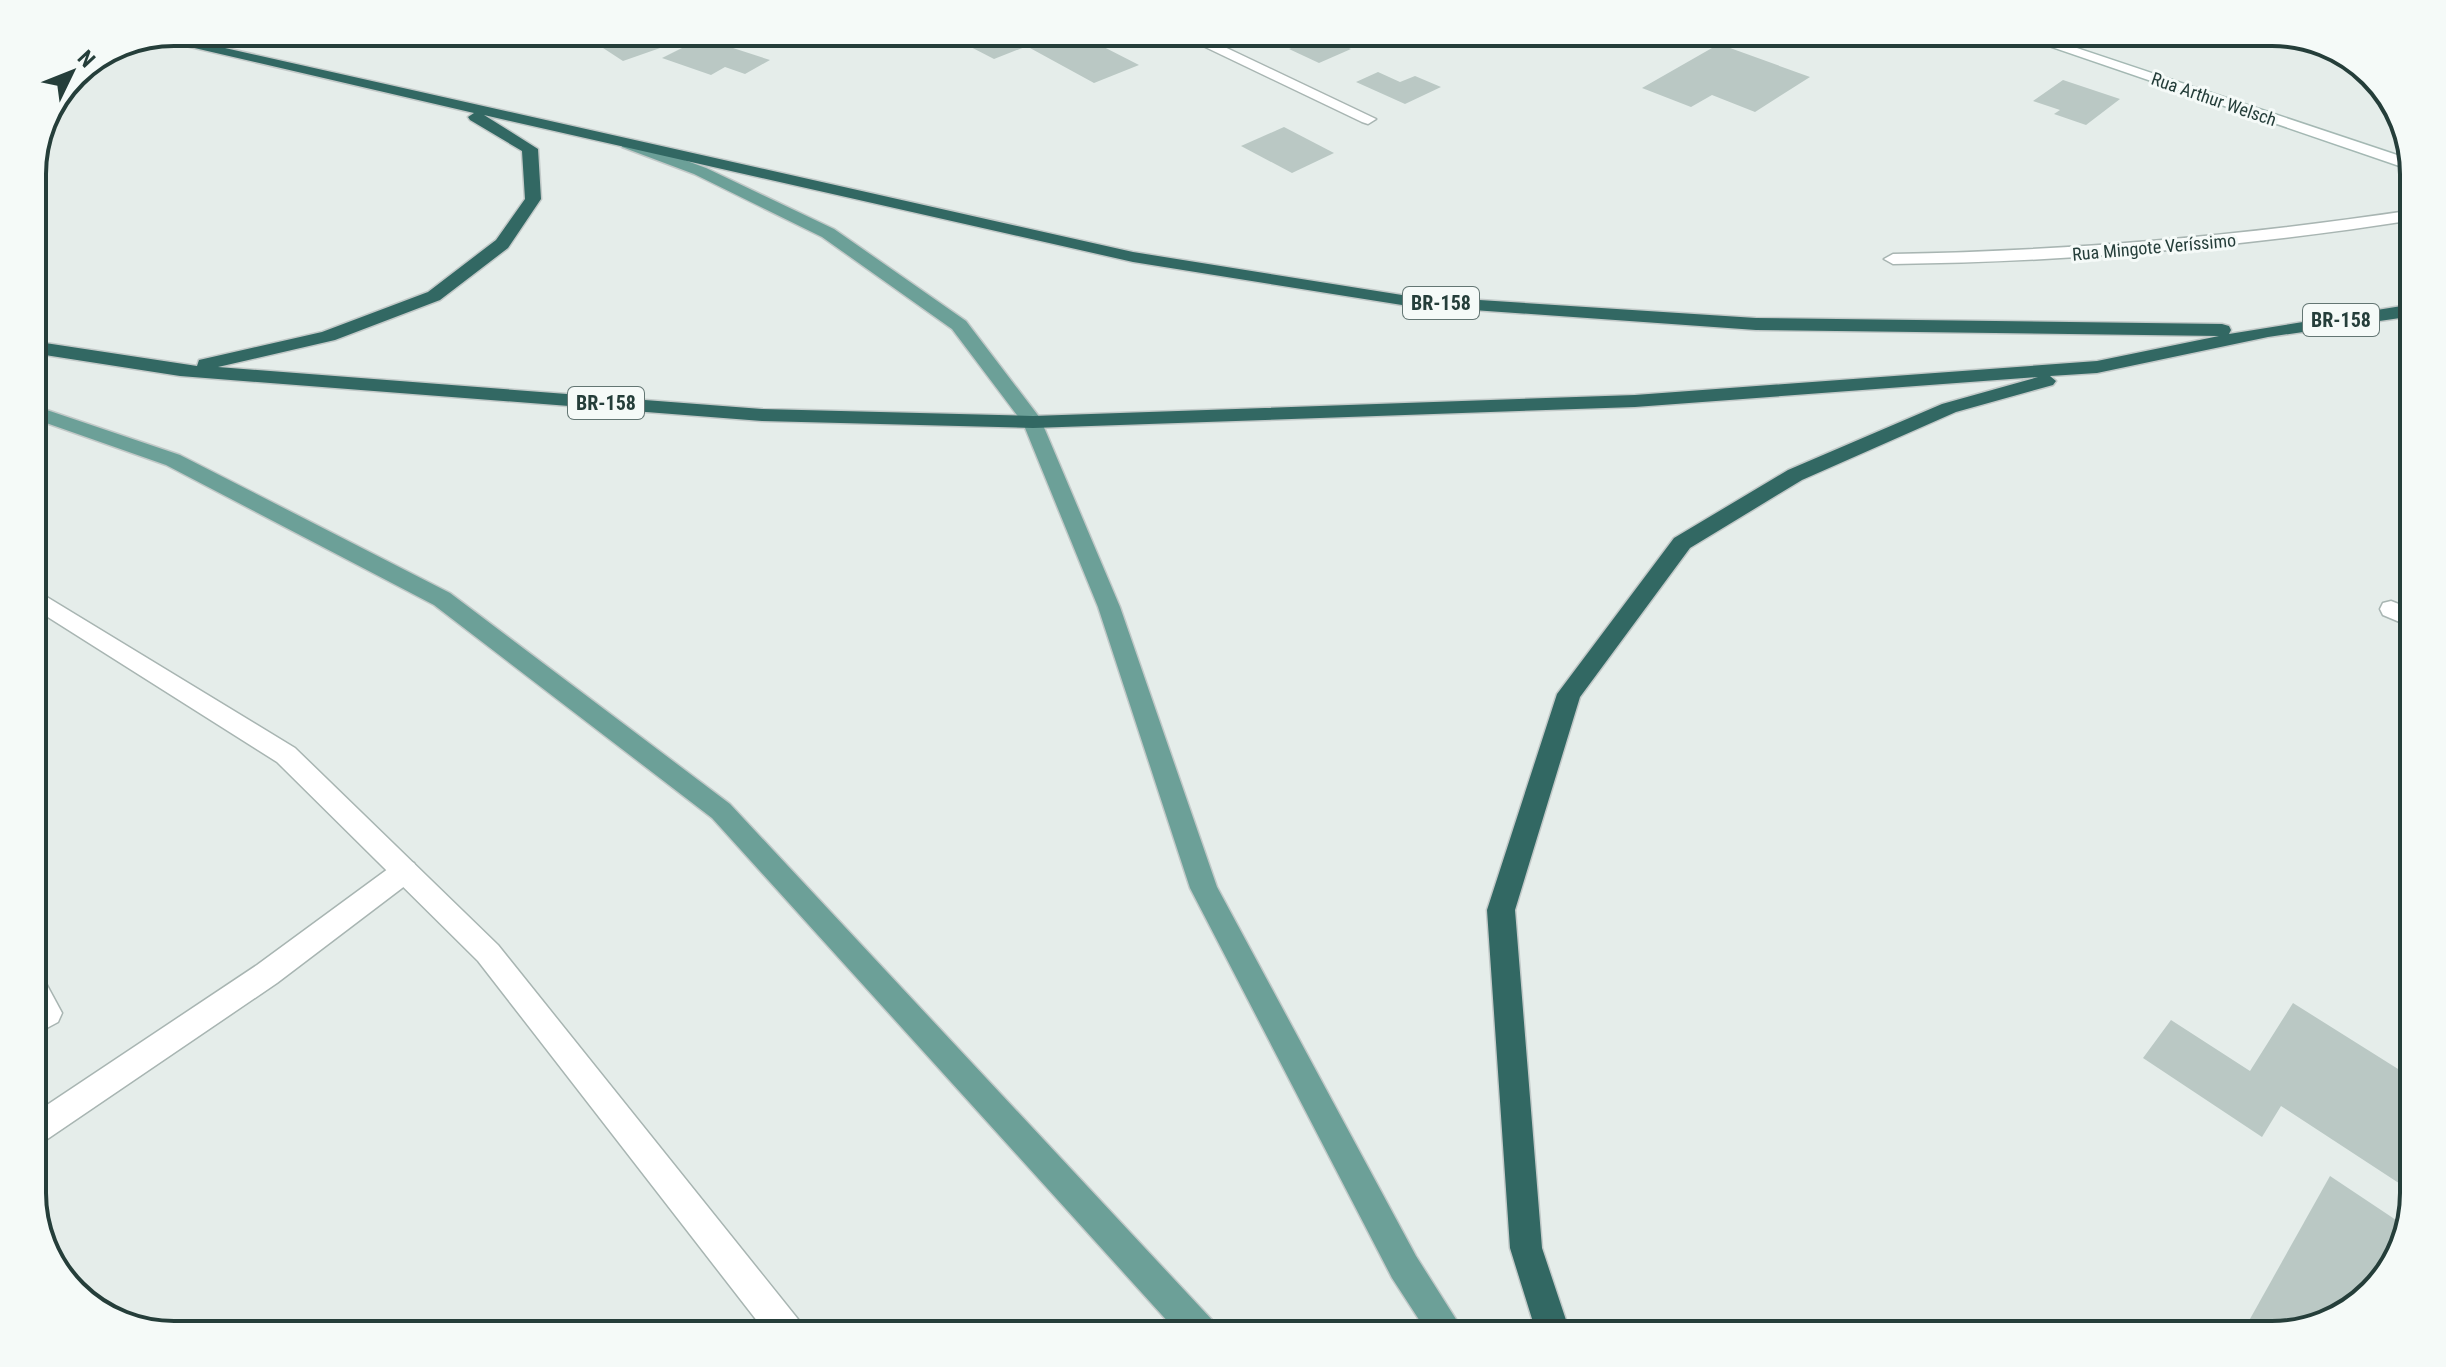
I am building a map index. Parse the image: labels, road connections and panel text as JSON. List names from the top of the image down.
{
  "streets": {
    "highway": ["BR-158"],
    "street": ["Rua Arthur Welsch", "Rua Mingote Veríssimo"]
  },
  "north": "top right"
}
